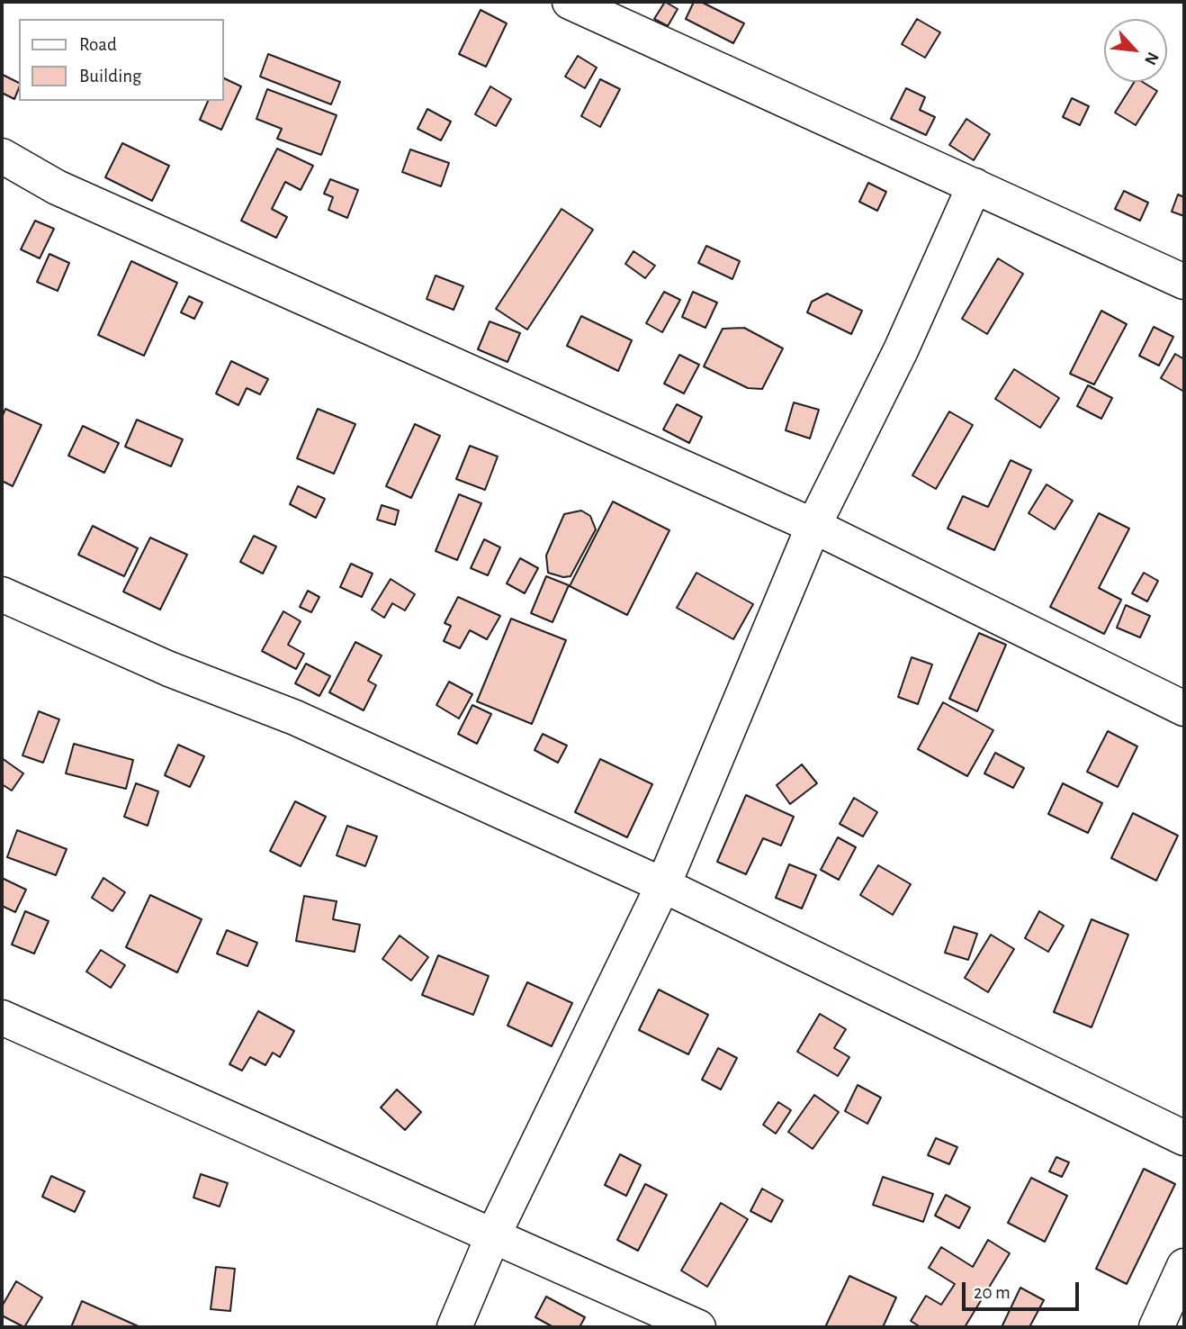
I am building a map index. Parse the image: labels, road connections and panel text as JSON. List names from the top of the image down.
{
  "legend": ["Road", "Building"],
  "scale_bar": "20 m",
  "north": "bottom right"
}
